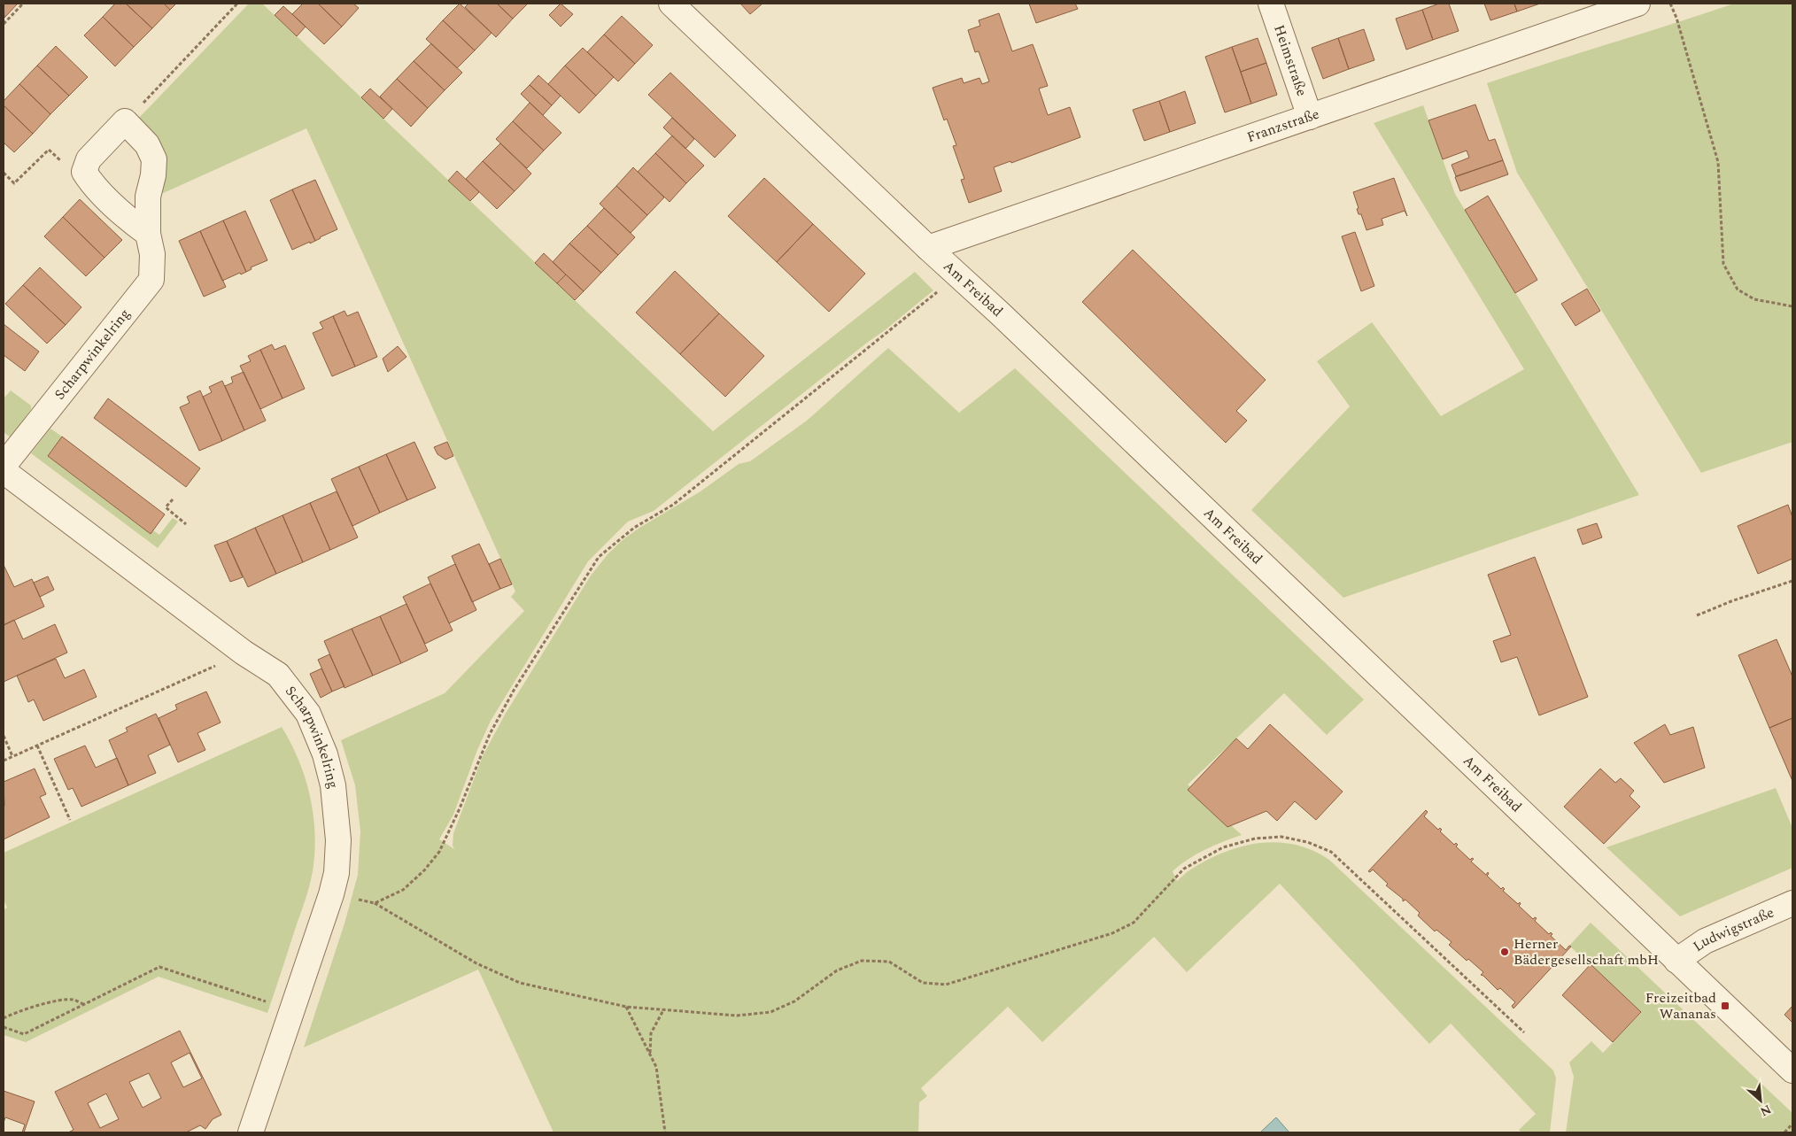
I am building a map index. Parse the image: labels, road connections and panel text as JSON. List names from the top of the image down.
{
  "streets": {
    "street": [
      "Heimstraße",
      "Franzstraße",
      "Am Freibad",
      "Scharpwinkelring",
      "Ludwigstraße"
    ]
  },
  "crossings": [
    ["Heimstraße", "Franzstraße"],
    ["Franzstraße", "Am Freibad"],
    ["Am Freibad", "Ludwigstraße"]
  ],
  "places": {
    "other": ["Herner Bädergesellschaft mbH"],
    "transit": ["Freizeitbad Wananas"]
  },
  "north": "bottom right"
}
